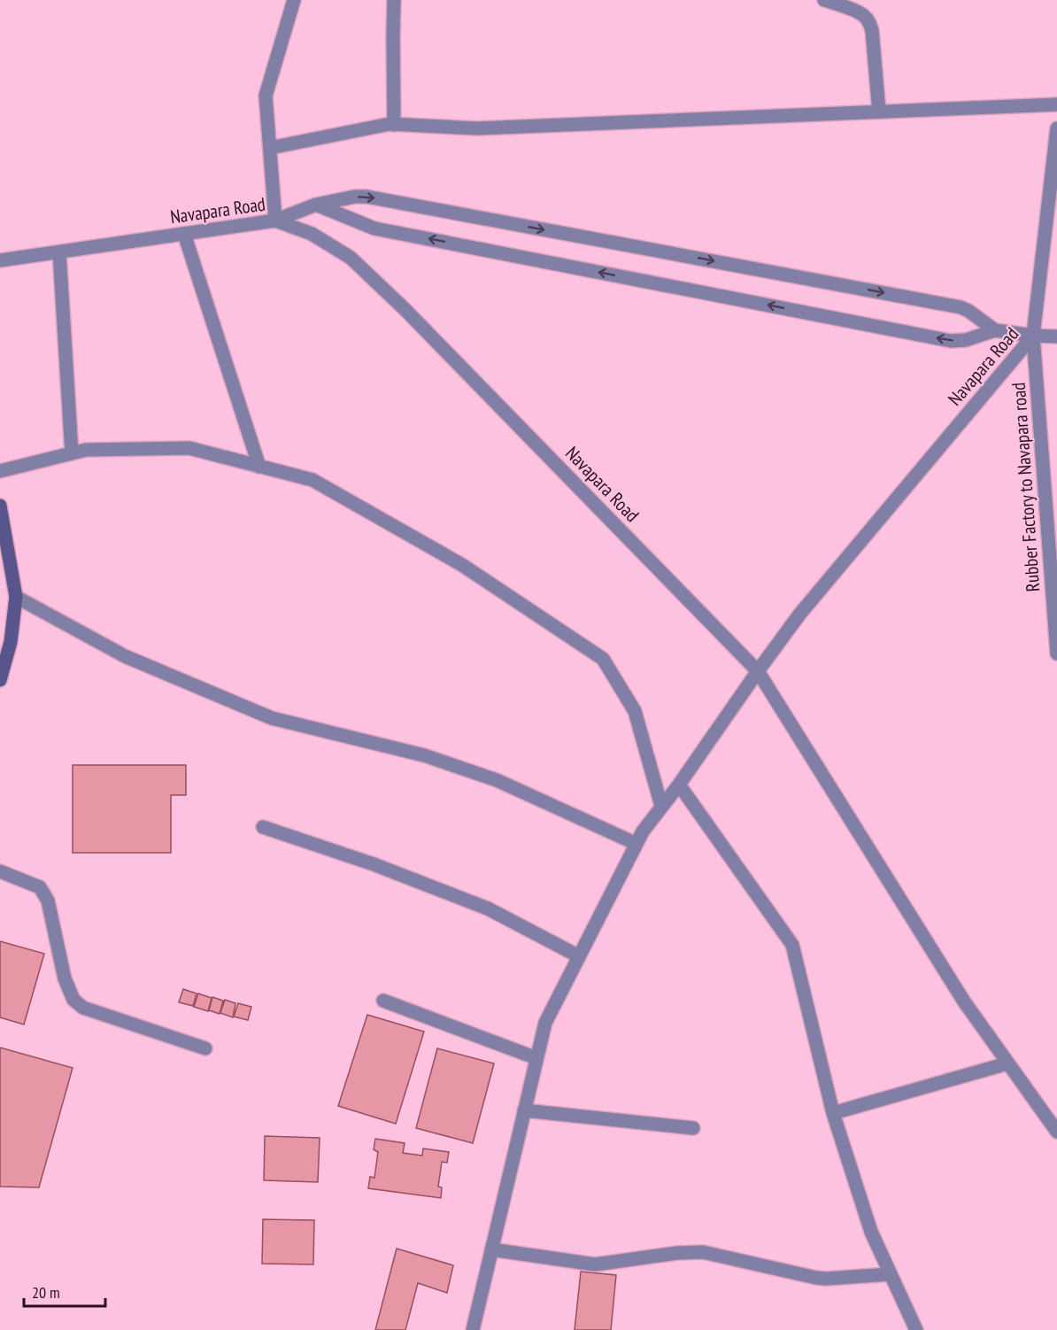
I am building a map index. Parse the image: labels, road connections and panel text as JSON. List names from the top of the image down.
{
  "streets": {
    "street": ["Navapara Road", "Rubber Factory to Navapara road"]
  },
  "crossings": [
    ["Navapara Road", "Rubber Factory to Navapara road"]
  ],
  "scale_bar": "20 m"
}
